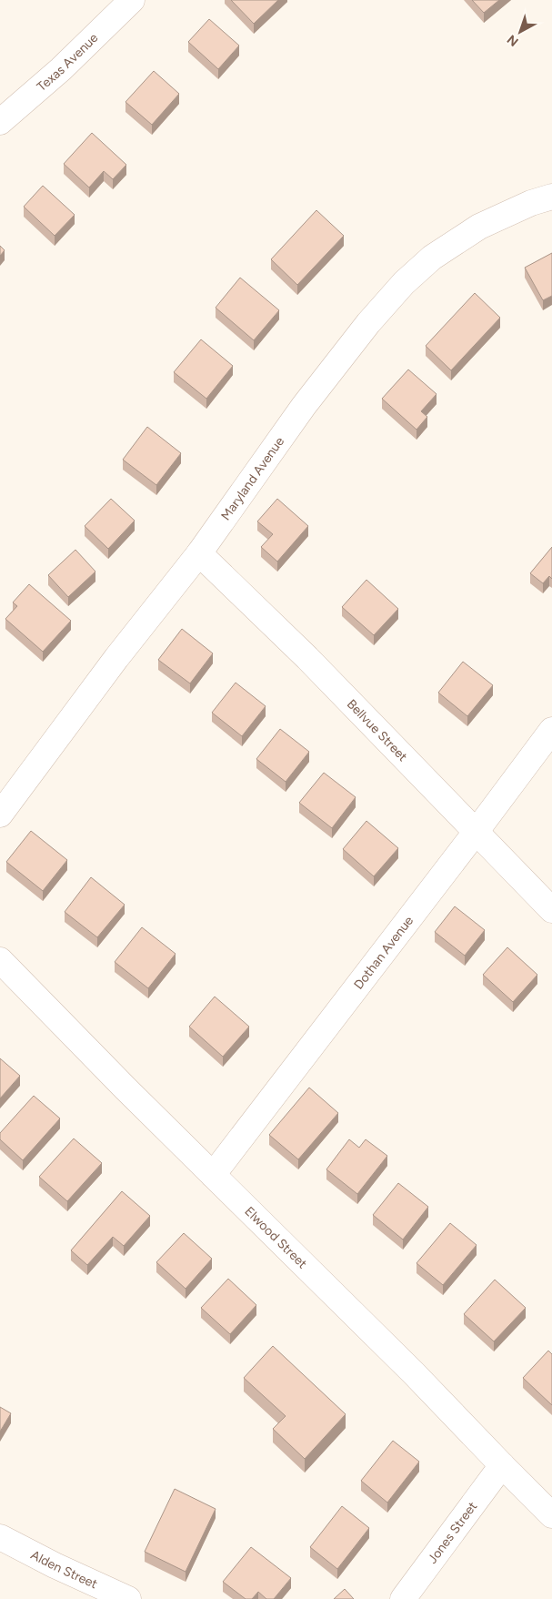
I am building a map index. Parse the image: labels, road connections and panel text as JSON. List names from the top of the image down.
{
  "streets": {
    "street": [
      "Texas Avenue",
      "Maryland Avenue",
      "Bellvue Street",
      "Dothan Avenue",
      "Elwood Street",
      "Jones Street",
      "Alden Street"
    ]
  },
  "crossings": [
    ["Maryland Avenue", "Bellvue Street"],
    ["Bellvue Street", "Dothan Avenue"],
    ["Dothan Avenue", "Elwood Street"],
    ["Elwood Street", "Jones Street"]
  ],
  "north": "bottom left"
}
